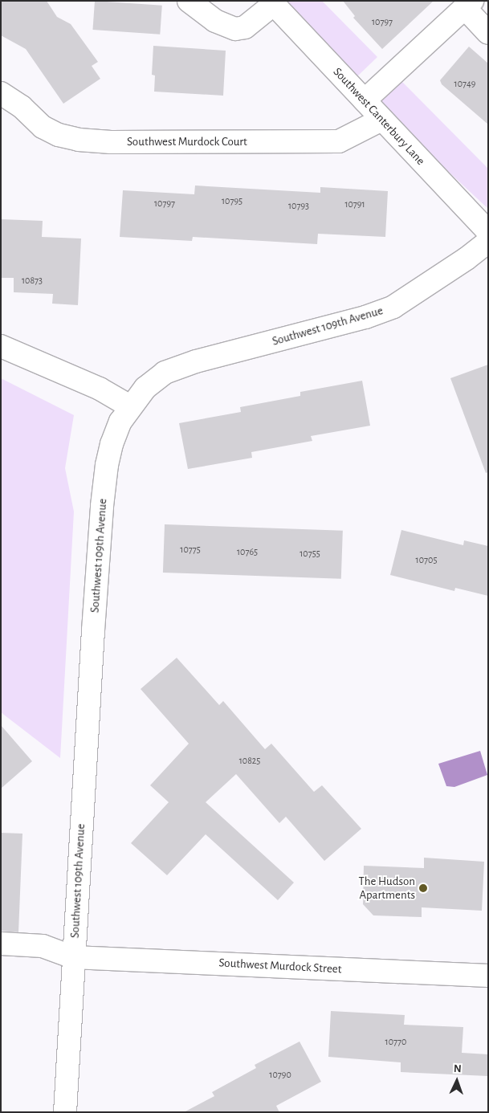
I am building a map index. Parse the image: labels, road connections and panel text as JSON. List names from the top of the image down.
{
  "streets": {
    "street": [
      "Southwest Canterbury Lane",
      "Southwest Murdock Court",
      "Southwest 109th Avenue",
      "Southwest Murdock Street"
    ]
  },
  "crossings": [
    ["Southwest Canterbury Lane", "Southwest Murdock Court"],
    ["Southwest 109th Avenue", "Southwest Murdock Street"]
  ],
  "places": ["The Hudson Apartments"],
  "house_numbers": [
    "10797",
    "10749",
    "10795",
    "10797",
    "10791",
    "10793",
    "10873",
    "10775",
    "10765",
    "10755",
    "10705",
    "10825",
    "10770",
    "10790"
  ],
  "north": "top"
}
